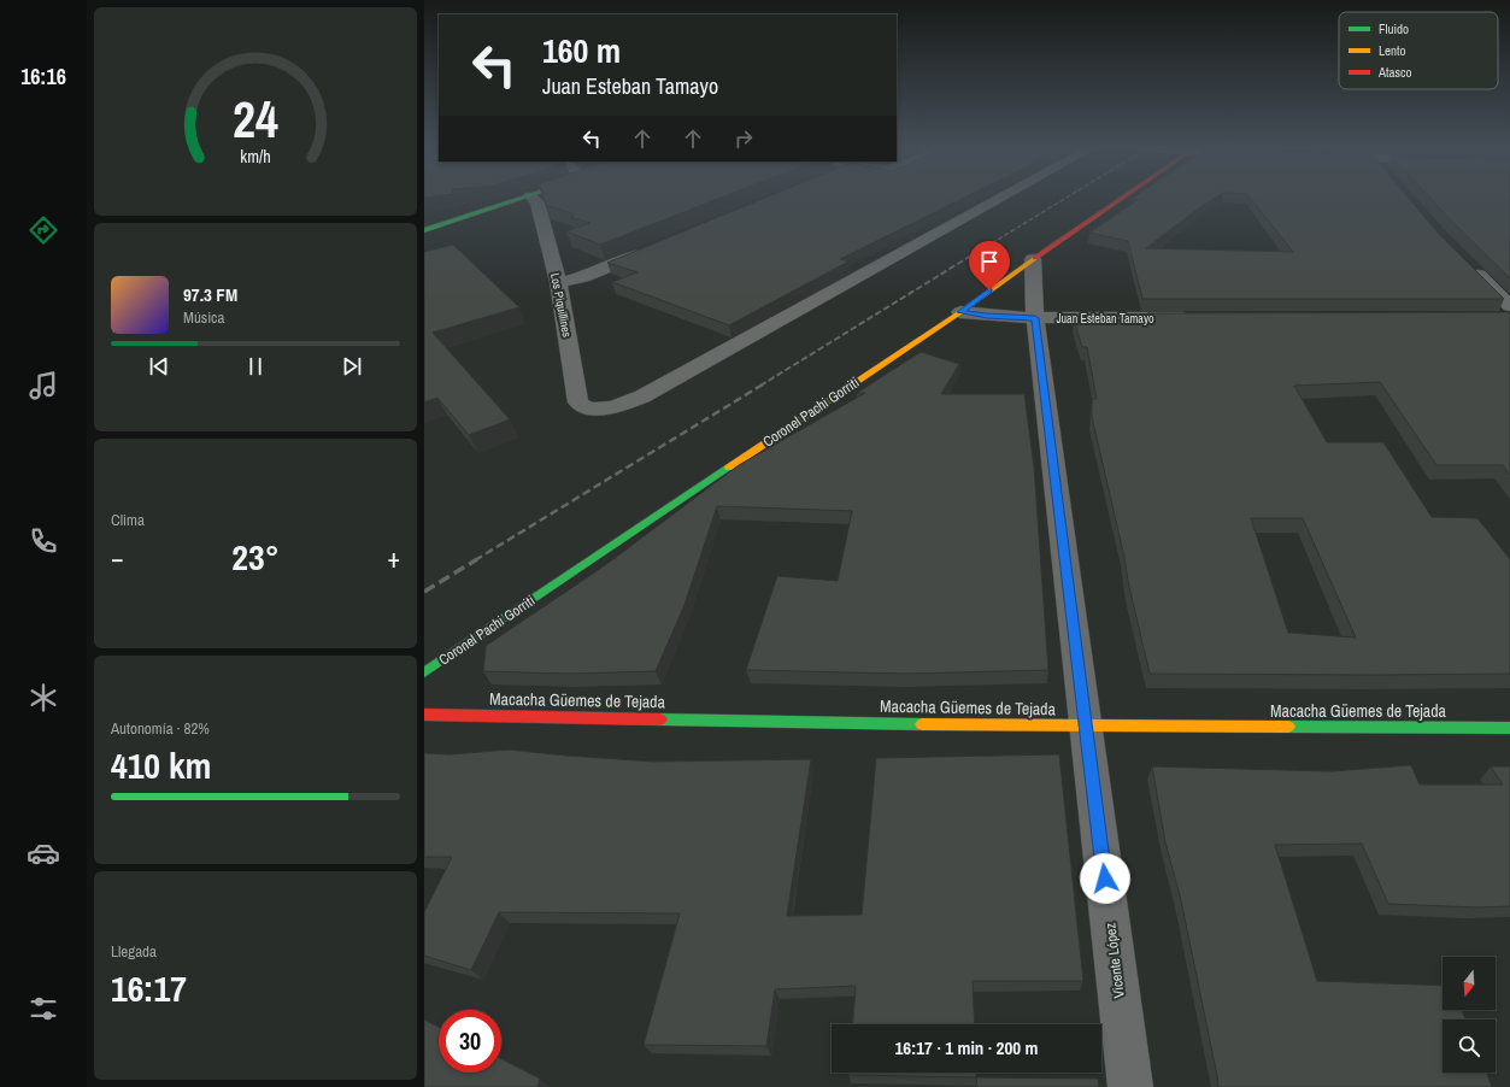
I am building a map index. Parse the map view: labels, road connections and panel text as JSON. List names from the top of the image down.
{
  "streets": {
    "street": [
      "Los Piquillines",
      "Juan Esteban Tamayo",
      "Coronel Pachi Gorriti",
      "Macacha Güemes de Tejada",
      "Vicente López"
    ]
  },
  "crossings": [
    ["Juan Esteban Tamayo", "Coronel Pachi Gorriti"],
    ["Juan Esteban Tamayo", "Vicente López"],
    ["Coronel Pachi Gorriti", "Vicente López"],
    ["Macacha Güemes de Tejada", "Vicente López"]
  ],
  "legend": ["Fluido", "Lento", "Atasco"],
  "north": "bottom",
  "page": {
    "tabs": "16:16",
    "turn": ["160 m", "Juan Esteban Tamayo"],
    "song": ["97.3 FM", "Música"],
    "tile": [
      "Clima",
      ["Autonomía · 82%", "410 km"],
      ["Llegada", "16:17"]
    ],
    "heat": ["−", "23°", "+"],
    "limit": "30",
    "trip": "16:17 · 1 min · 200 m",
    "gauge": ["24", "km/h"]
  }
}
